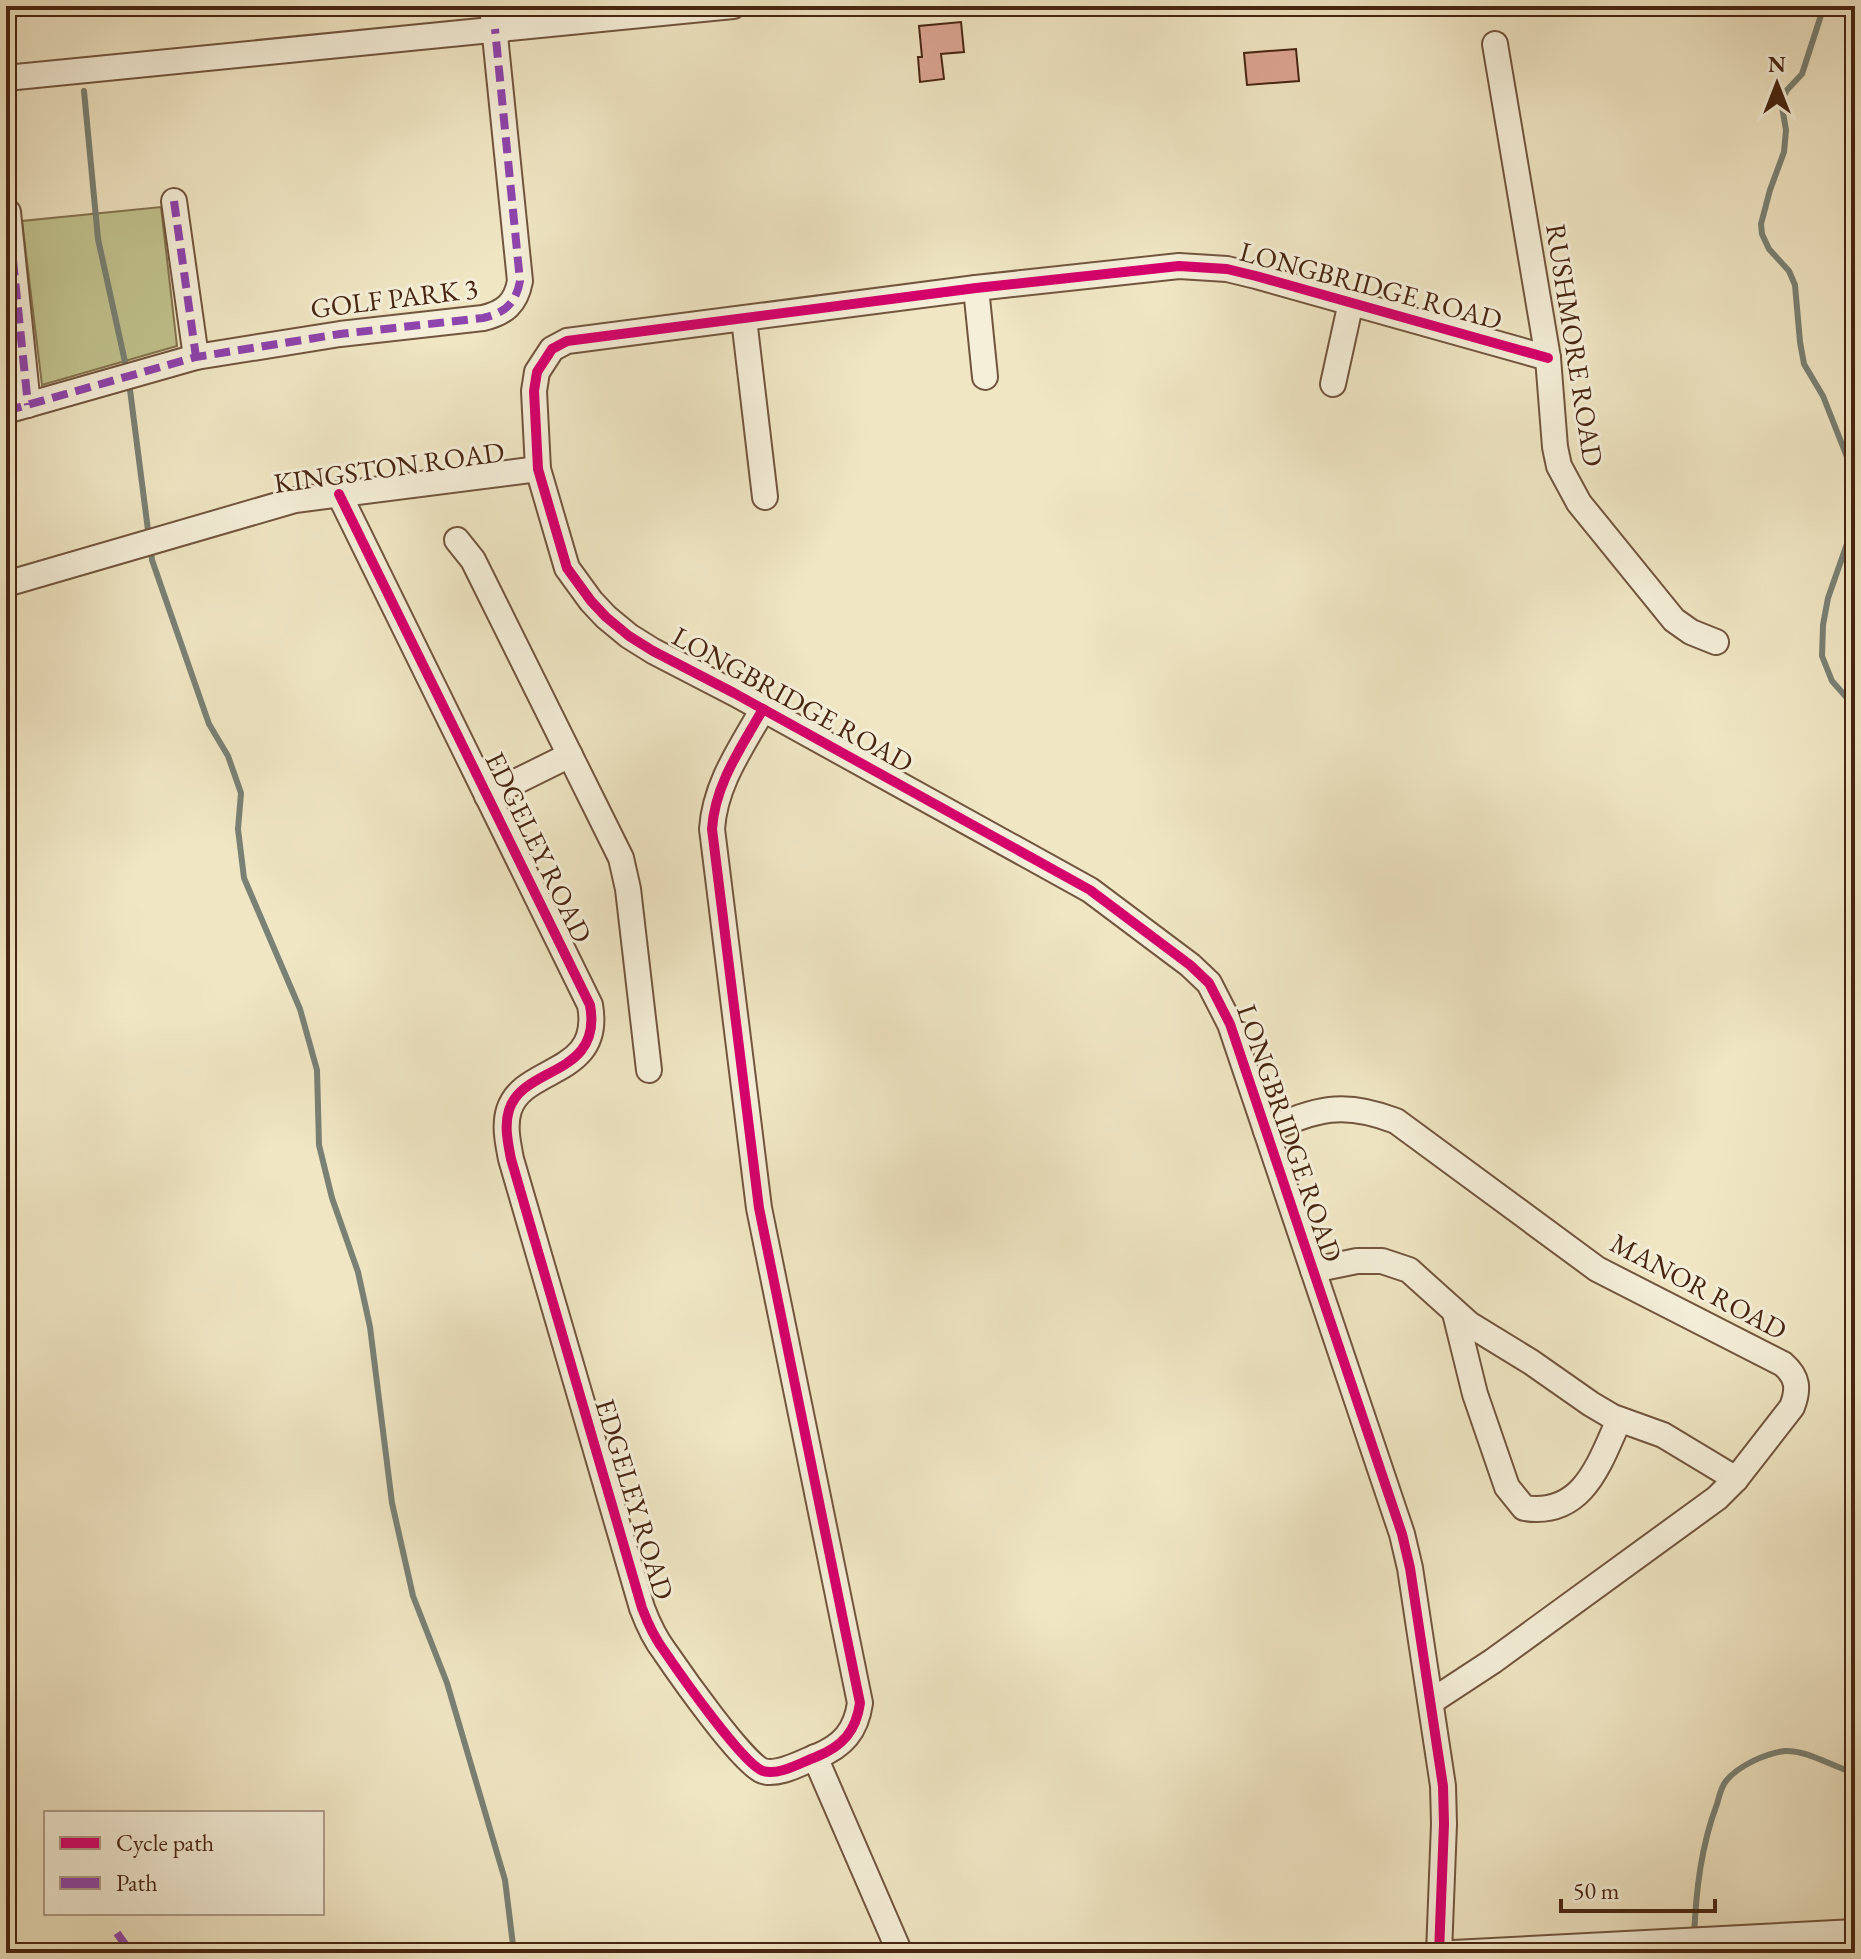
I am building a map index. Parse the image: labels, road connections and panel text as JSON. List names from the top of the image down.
{
  "streets": {
    "street": [
      "LONGBRIDGE ROAD",
      "GOLF PARK 3",
      "RUSHMORE ROAD",
      "KINGSTON ROAD",
      "EDGELEY ROAD",
      "MANOR ROAD"
    ]
  },
  "crossings": [
    ["LONGBRIDGE ROAD", "RUSHMORE ROAD"],
    ["LONGBRIDGE ROAD", "KINGSTON ROAD"],
    ["LONGBRIDGE ROAD", "EDGELEY ROAD"],
    ["LONGBRIDGE ROAD", "MANOR ROAD"],
    ["KINGSTON ROAD", "EDGELEY ROAD"]
  ],
  "legend": ["Cycle path", "Path"],
  "scale_bar": "50 m",
  "north": "top"
}
